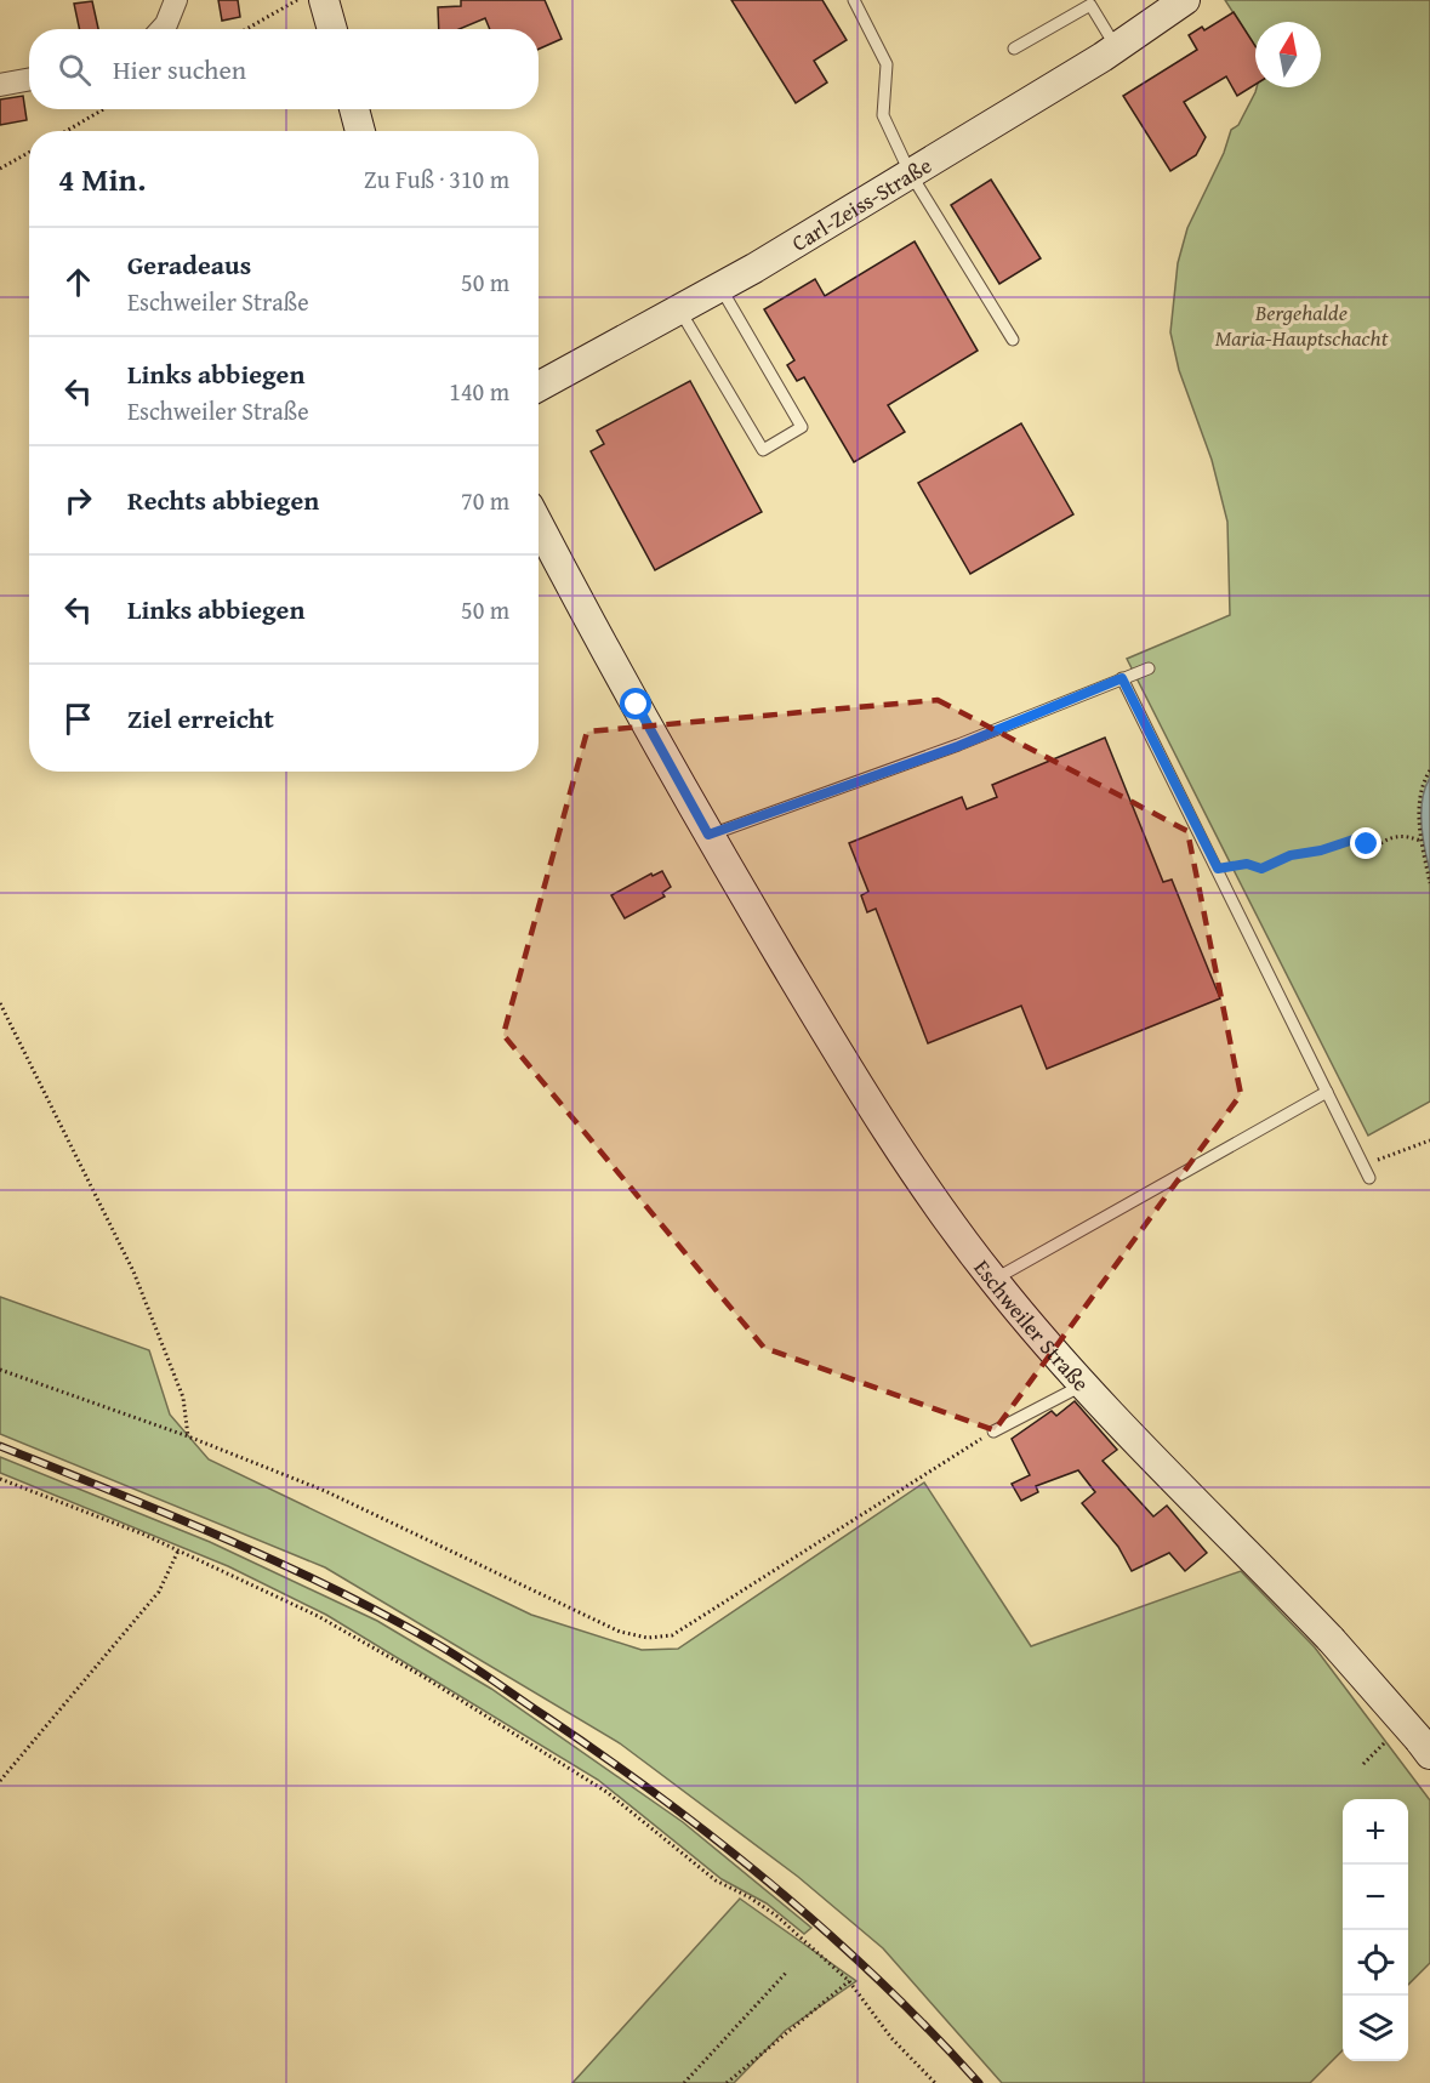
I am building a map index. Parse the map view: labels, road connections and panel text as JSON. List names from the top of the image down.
{
  "streets": {
    "street": ["Carl-Zeiss-Straße", "Eschweiler Straße"]
  },
  "parks": ["Bergehalde Maria-Hauptschacht"],
  "north": "top",
  "page": {
    "search": "Hier suchen",
    "heading": ["4 Min.", "Zu Fuß · 310 m"],
    "list": [
      ["Geradeaus", "Eschweiler Straße", "50 m"],
      ["Links abbiegen", "Eschweiler Straße", "140 m"],
      ["Rechts abbiegen", "70 m"],
      ["Links abbiegen", "50 m"],
      "Ziel erreicht"
    ],
    "map_buttons": ["+", "−"]
  }
}
